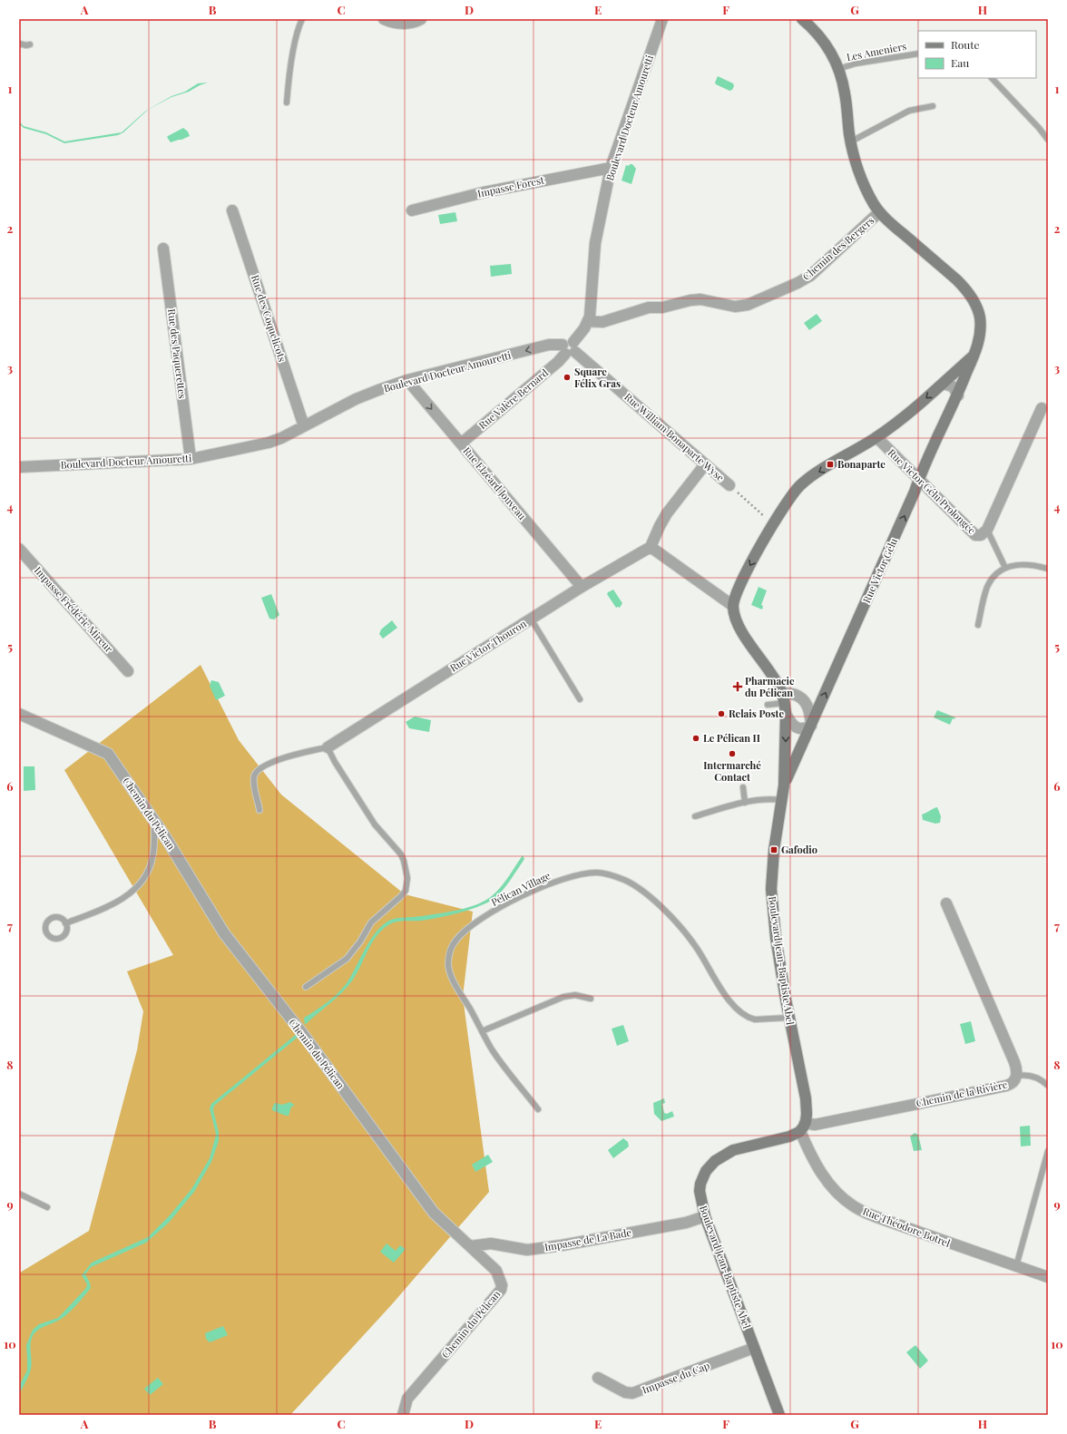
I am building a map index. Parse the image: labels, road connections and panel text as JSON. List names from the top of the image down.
{
  "streets": {
    "street": [
      "Boulevard Docteur Amouretti",
      "Impasse Forest",
      "Chemin des Bergers",
      "Rue des Coquelicots",
      "Rue des Paquerettes",
      "Rue Valère Bernard",
      "Rue William Bonaparte Wyse",
      "Rue Elzéard Jouveau",
      "Rue Victor Gélu Prolongée",
      "Rue Victor Gélu",
      "Impasse Frédéric Mireur",
      "Rue Victor Thouron",
      "Chemin du Pélican",
      "Boulevard Jean-Baptiste Abel",
      "Chemin de la Rivière",
      "Rue Théodore Botrel",
      "Impasse de La Bade",
      "Impasse du Cap"
    ],
    "lane": ["Les Ameniers", "Pélican Village"]
  },
  "crossings": [
    ["Boulevard Docteur Amouretti", "Impasse Forest"],
    ["Boulevard Docteur Amouretti", "Chemin des Bergers"],
    ["Boulevard Docteur Amouretti", "Rue des Coquelicots"],
    ["Boulevard Docteur Amouretti", "Rue des Paquerettes"],
    ["Boulevard Docteur Amouretti", "Rue Valère Bernard"],
    ["Boulevard Docteur Amouretti", "Rue William Bonaparte Wyse"],
    ["Boulevard Docteur Amouretti", "Rue Elzéard Jouveau"],
    ["Rue Valère Bernard", "Rue William Bonaparte Wyse"],
    ["Rue Valère Bernard", "Rue Elzéard Jouveau"],
    ["Rue Elzéard Jouveau", "Rue Victor Thouron"],
    ["Rue Victor Gélu Prolongée", "Rue Victor Gélu"],
    ["Rue Victor Gélu", "Boulevard Jean-Baptiste Abel"],
    ["Chemin du Pélican", "Impasse de La Bade"],
    ["Pélican Village", "Boulevard Jean-Baptiste Abel"],
    ["Boulevard Jean-Baptiste Abel", "Chemin de la Rivière"],
    ["Boulevard Jean-Baptiste Abel", "Rue Théodore Botrel"],
    ["Boulevard Jean-Baptiste Abel", "Impasse de La Bade"],
    ["Boulevard Jean-Baptiste Abel", "Impasse du Cap"],
    ["Chemin de la Rivière", "Rue Théodore Botrel"]
  ],
  "one_way": ["Rue Victor Gélu"],
  "places": {
    "other": [
      "Square Félix Gras",
      "Relais Poste",
      "Le Pélican II",
      "Intermarché Contact"
    ],
    "transit": ["Bonaparte", "Gafodio"],
    "health": ["Pharmacie du Pélican"]
  },
  "legend": ["Route", "Eau"],
  "grid": {
    "columns": [
      "A",
      "B",
      "C",
      "D",
      "E",
      "F",
      "G",
      "H"
    ],
    "rows": [
      "1",
      "2",
      "3",
      "4",
      "5",
      "6",
      "7",
      "8",
      "9",
      "10"
    ]
  }
}
